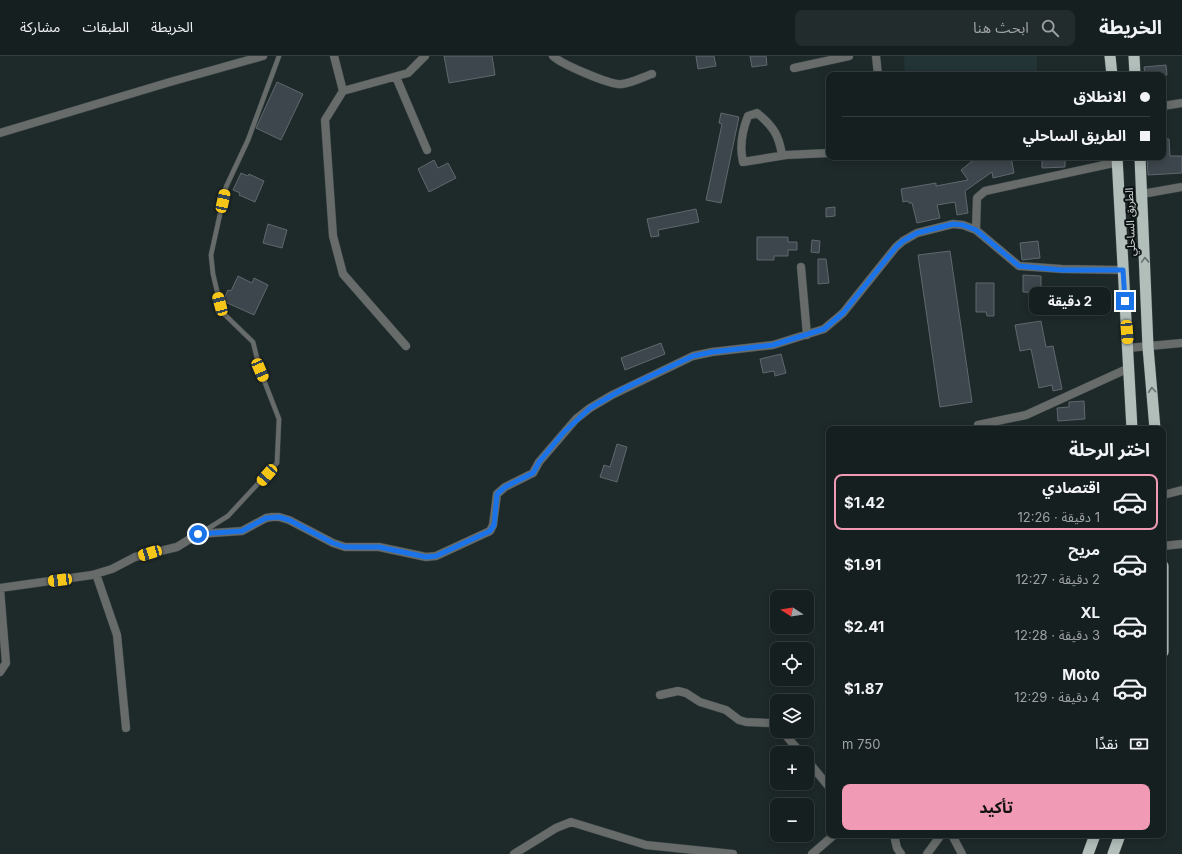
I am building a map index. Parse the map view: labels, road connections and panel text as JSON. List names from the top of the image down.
{
  "streets": {
    "highway": ["الطريق الساحلي"]
  },
  "north": "left",
  "page": {
    "header": "الخريطة",
    "search": "ابحث هنا",
    "nav": ["الخريطة", "الطبقات", "مشاركة"],
    "banner": ["الانطلاق", "الطريق الساحلي"],
    "bubble": "2 دقيقة",
    "heading": "اختر الرحلة",
    "list": [
      {
        "name": "اقتصادي",
        "note": "1 دقيقة · 12:26",
        "value": "$1.42"
      },
      {
        "name": "مريح",
        "note": "2 دقيقة · 12:27",
        "value": "$1.91"
      },
      {
        "name": "XL",
        "note": "3 دقيقة · 12:28",
        "value": "$2.41"
      },
      {
        "name": "Moto",
        "note": "4 دقيقة · 12:29",
        "value": "$1.87"
      }
    ],
    "map_buttons": ["+", "−"],
    "pay": ["نقدًا", "750 m"],
    "buttons": "تأكيد"
  }
}
